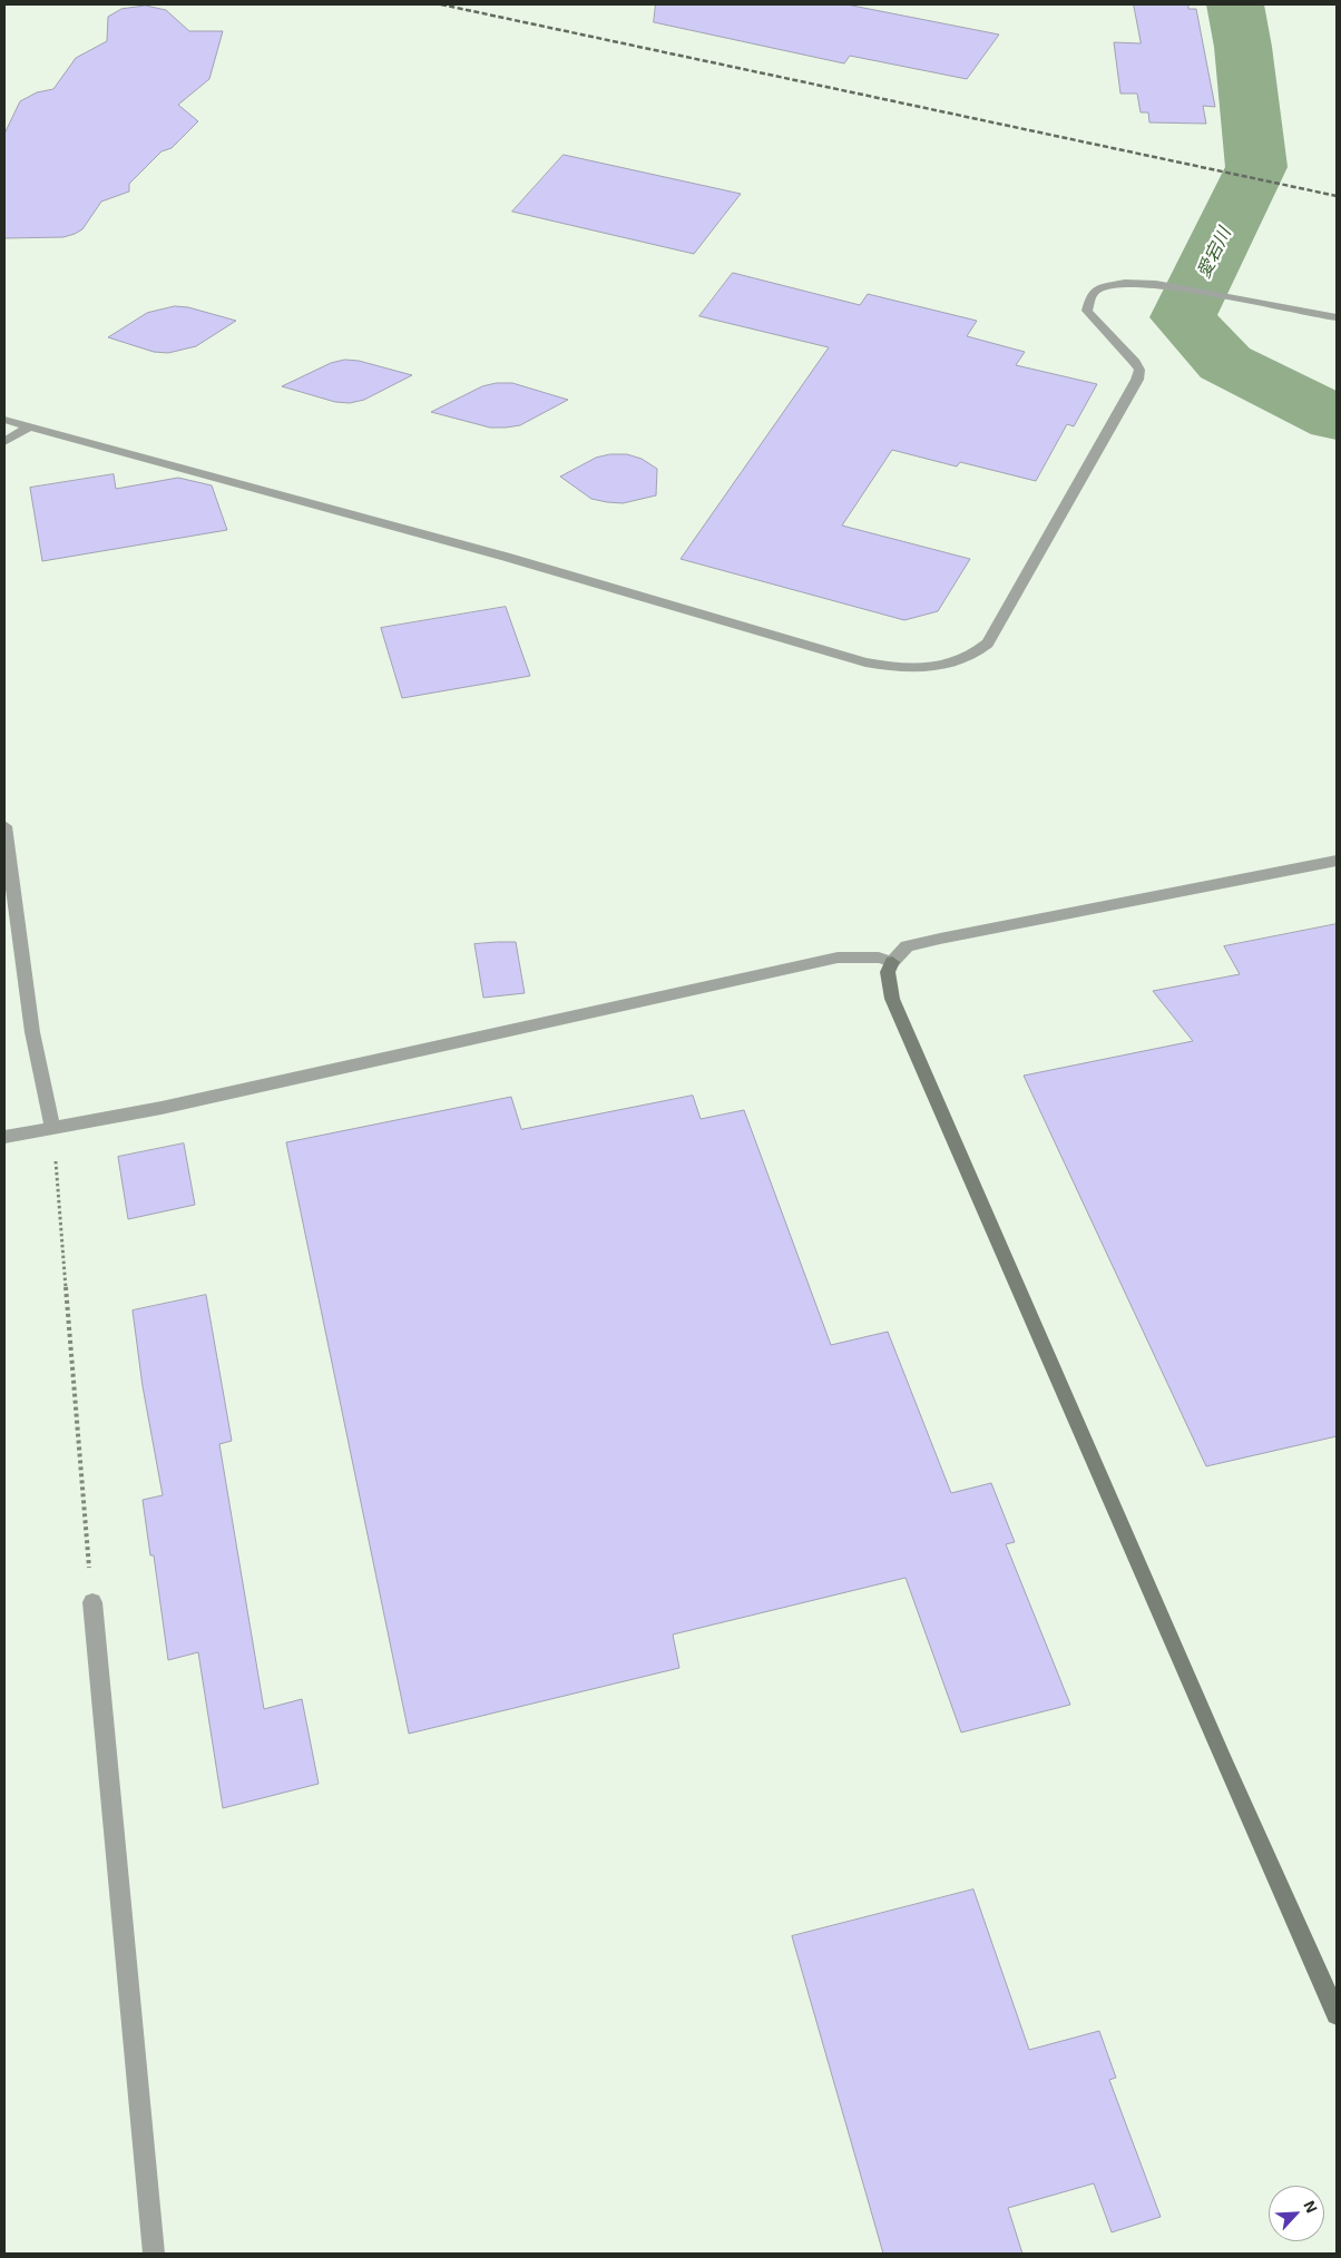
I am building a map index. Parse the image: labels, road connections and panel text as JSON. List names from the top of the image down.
{
  "water": ["愛宕川"],
  "north": "top right"
}
